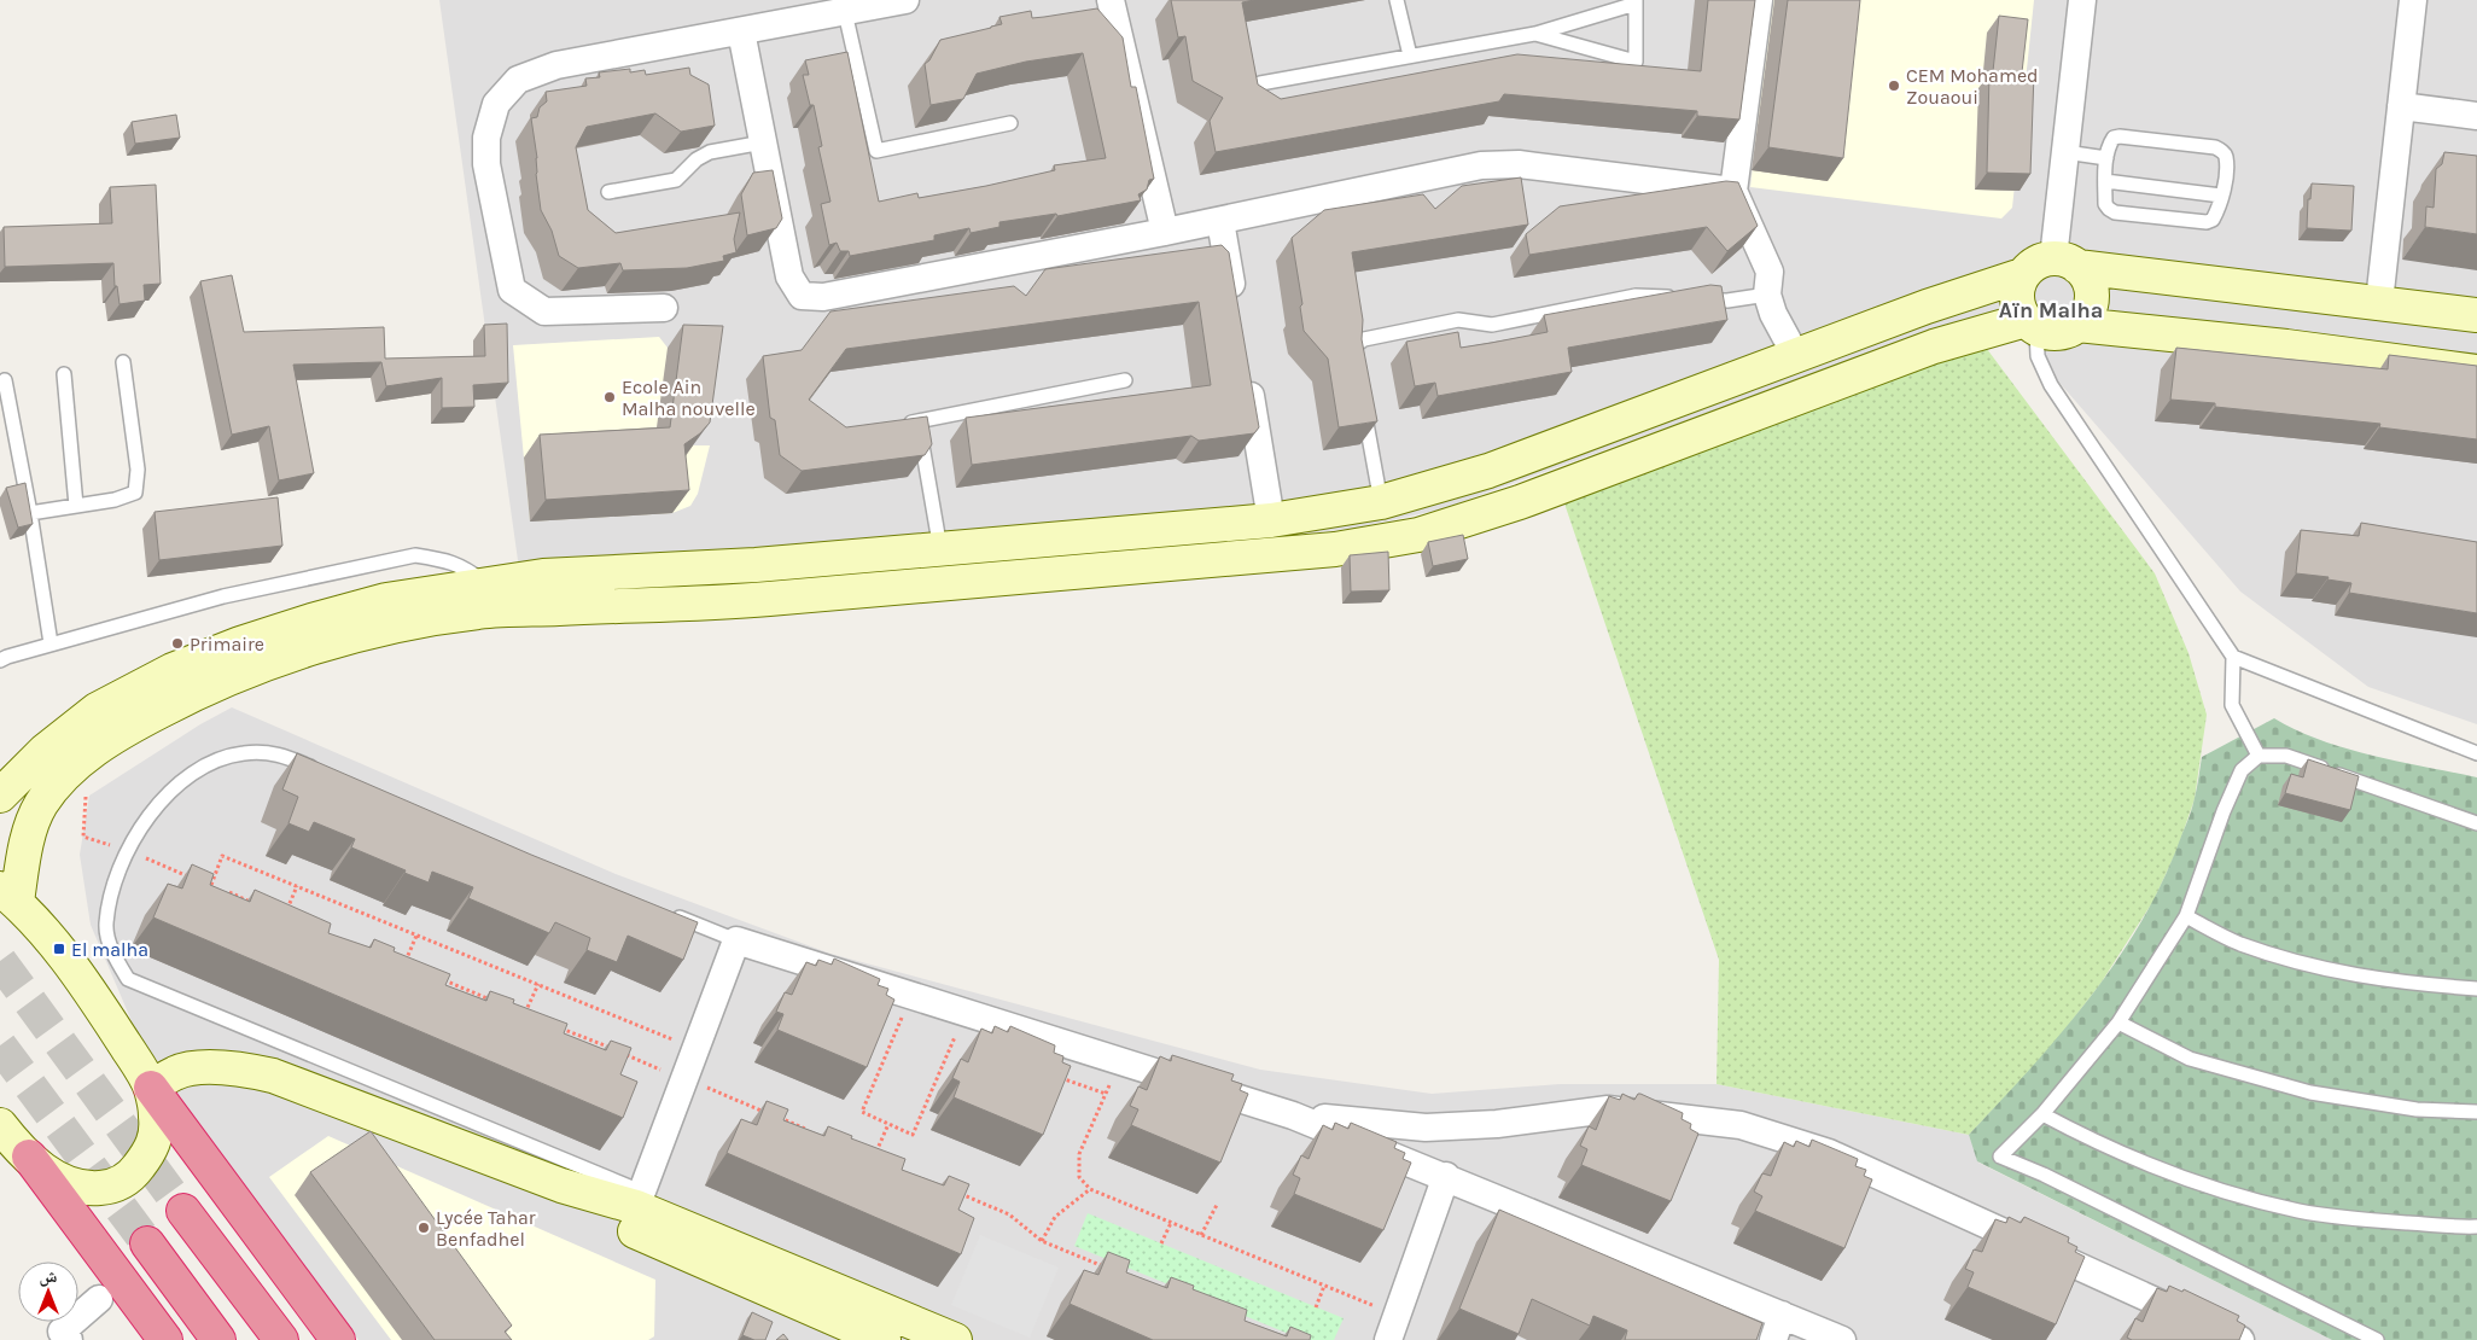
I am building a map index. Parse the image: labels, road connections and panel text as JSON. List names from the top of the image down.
{
  "districts": ["Aïn Malha"],
  "places": {
    "other": [
      "CEM Mohamed Zouaoui",
      "Ecole Ain Malha nouvelle",
      "Primaire",
      "Lycée Tahar Benfadhel"
    ],
    "transit": ["El malha"]
  },
  "north": "top"
}
